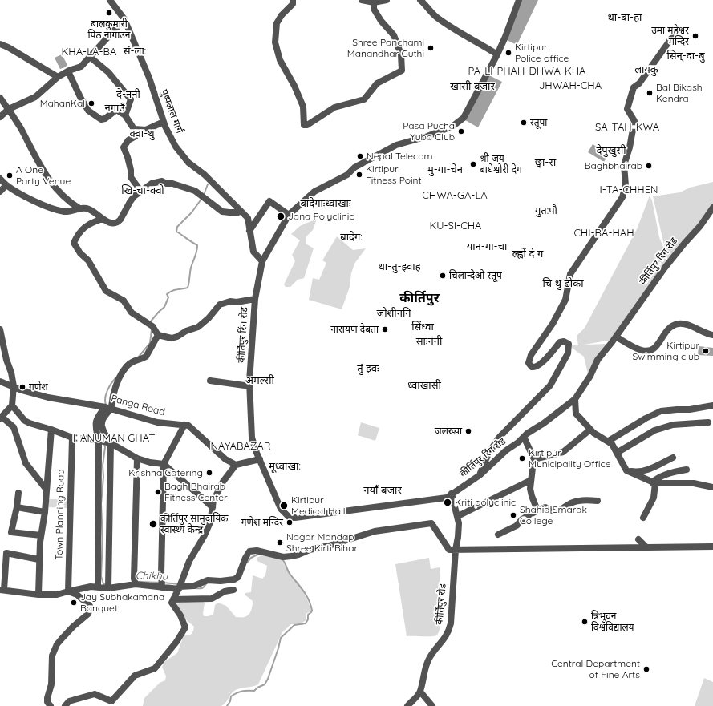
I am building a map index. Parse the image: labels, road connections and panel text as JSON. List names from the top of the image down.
{
  "streets": {
    "street": [
      "पुष्पलाल मार्ग",
      "कीर्तिपुर रिंग रोड",
      "Panga Road",
      "Town Planning Road",
      "कीर्तिपुर रोड"
    ]
  },
  "crossings": [
    ["पुष्पलाल मार्ग", "कीर्तिपुर रिंग रोड"],
    ["कीर्तिपुर रिंग रोड", "कीर्तिपुर रोड"]
  ],
  "districts": [
    "था-बा-हा",
    "सं-ला:",
    "KHA-LA-BA",
    "सिन्-दा-बु",
    "लायकु",
    "PA-LI-PHAH-DHWA-KHA",
    "JHWAH-CHA",
    "खासी बजार",
    "दे-ननी",
    "नगाउँ",
    "SA-TAH-KWA",
    "क्वा-थु",
    "देपुखुसी",
    "छ्वा-स",
    "मु-गा-चेन",
    "I-TA-CHHEN",
    "खि-चा-क्वो",
    "CHWA-GA-LA",
    "बादेगाःध्वाखाः",
    "गुत:पौ",
    "KU-SI-CHA",
    "CHI-BA-HAH",
    "बादेग:",
    "यान-गा-चा",
    "ल्ह्वों दे ग",
    "था-तु-झ्वाह",
    "चि थु ढोका",
    "कीर्तिपुर",
    "जोशीननि",
    "सिंध्वा",
    "साःनंनी",
    "तुं झ्वः",
    "अमल्सी",
    "ध्वाखासी",
    "HANUMAN GHAT",
    "NAYABAZAR",
    "मूध्वाखा:",
    "नयाँ बजार"
  ],
  "water": ["Chikhu"],
  "places": [
    "बालकुमारी पिठ नागाउन",
    "उमा महेश्वर मन्दिर",
    "Shree Panchami Manandhar Guthi",
    "Kirtipur Police office",
    "Bal Bikash Kendra",
    "MahanKal",
    "स्तूपा",
    "Pasa Pucha Yuba Club",
    "Nepal Telecom",
    "श्री जय बाघेश्वोरी देग",
    "Baghbhairab",
    "Kirtipur Fitness Point",
    "A One Party Venue",
    "Jana Polyclinic",
    "चिलान्देओ स्तूप",
    "नारायण देबता",
    "Kirtipur Swimming club",
    "गणेश",
    "जलख्या",
    "Kirtipur Municipality Office",
    "Krishna Catering",
    "Bagh Bhairab Fitness Center",
    "Kriti polyclinic",
    "Kirtipur Medical Hall",
    "Shahid Smarak College",
    "गणेश मन्दिर",
    "कीर्तिपुर सामुदायिक स्वास्थ्य केन्द्र",
    "Nagar Mandap Shree Kirti Bihar",
    "Jay Subhakamana Banquet",
    "त्रिभुवन विश्वविद्यालय",
    "Central Department of Fine Arts"
  ]
}
